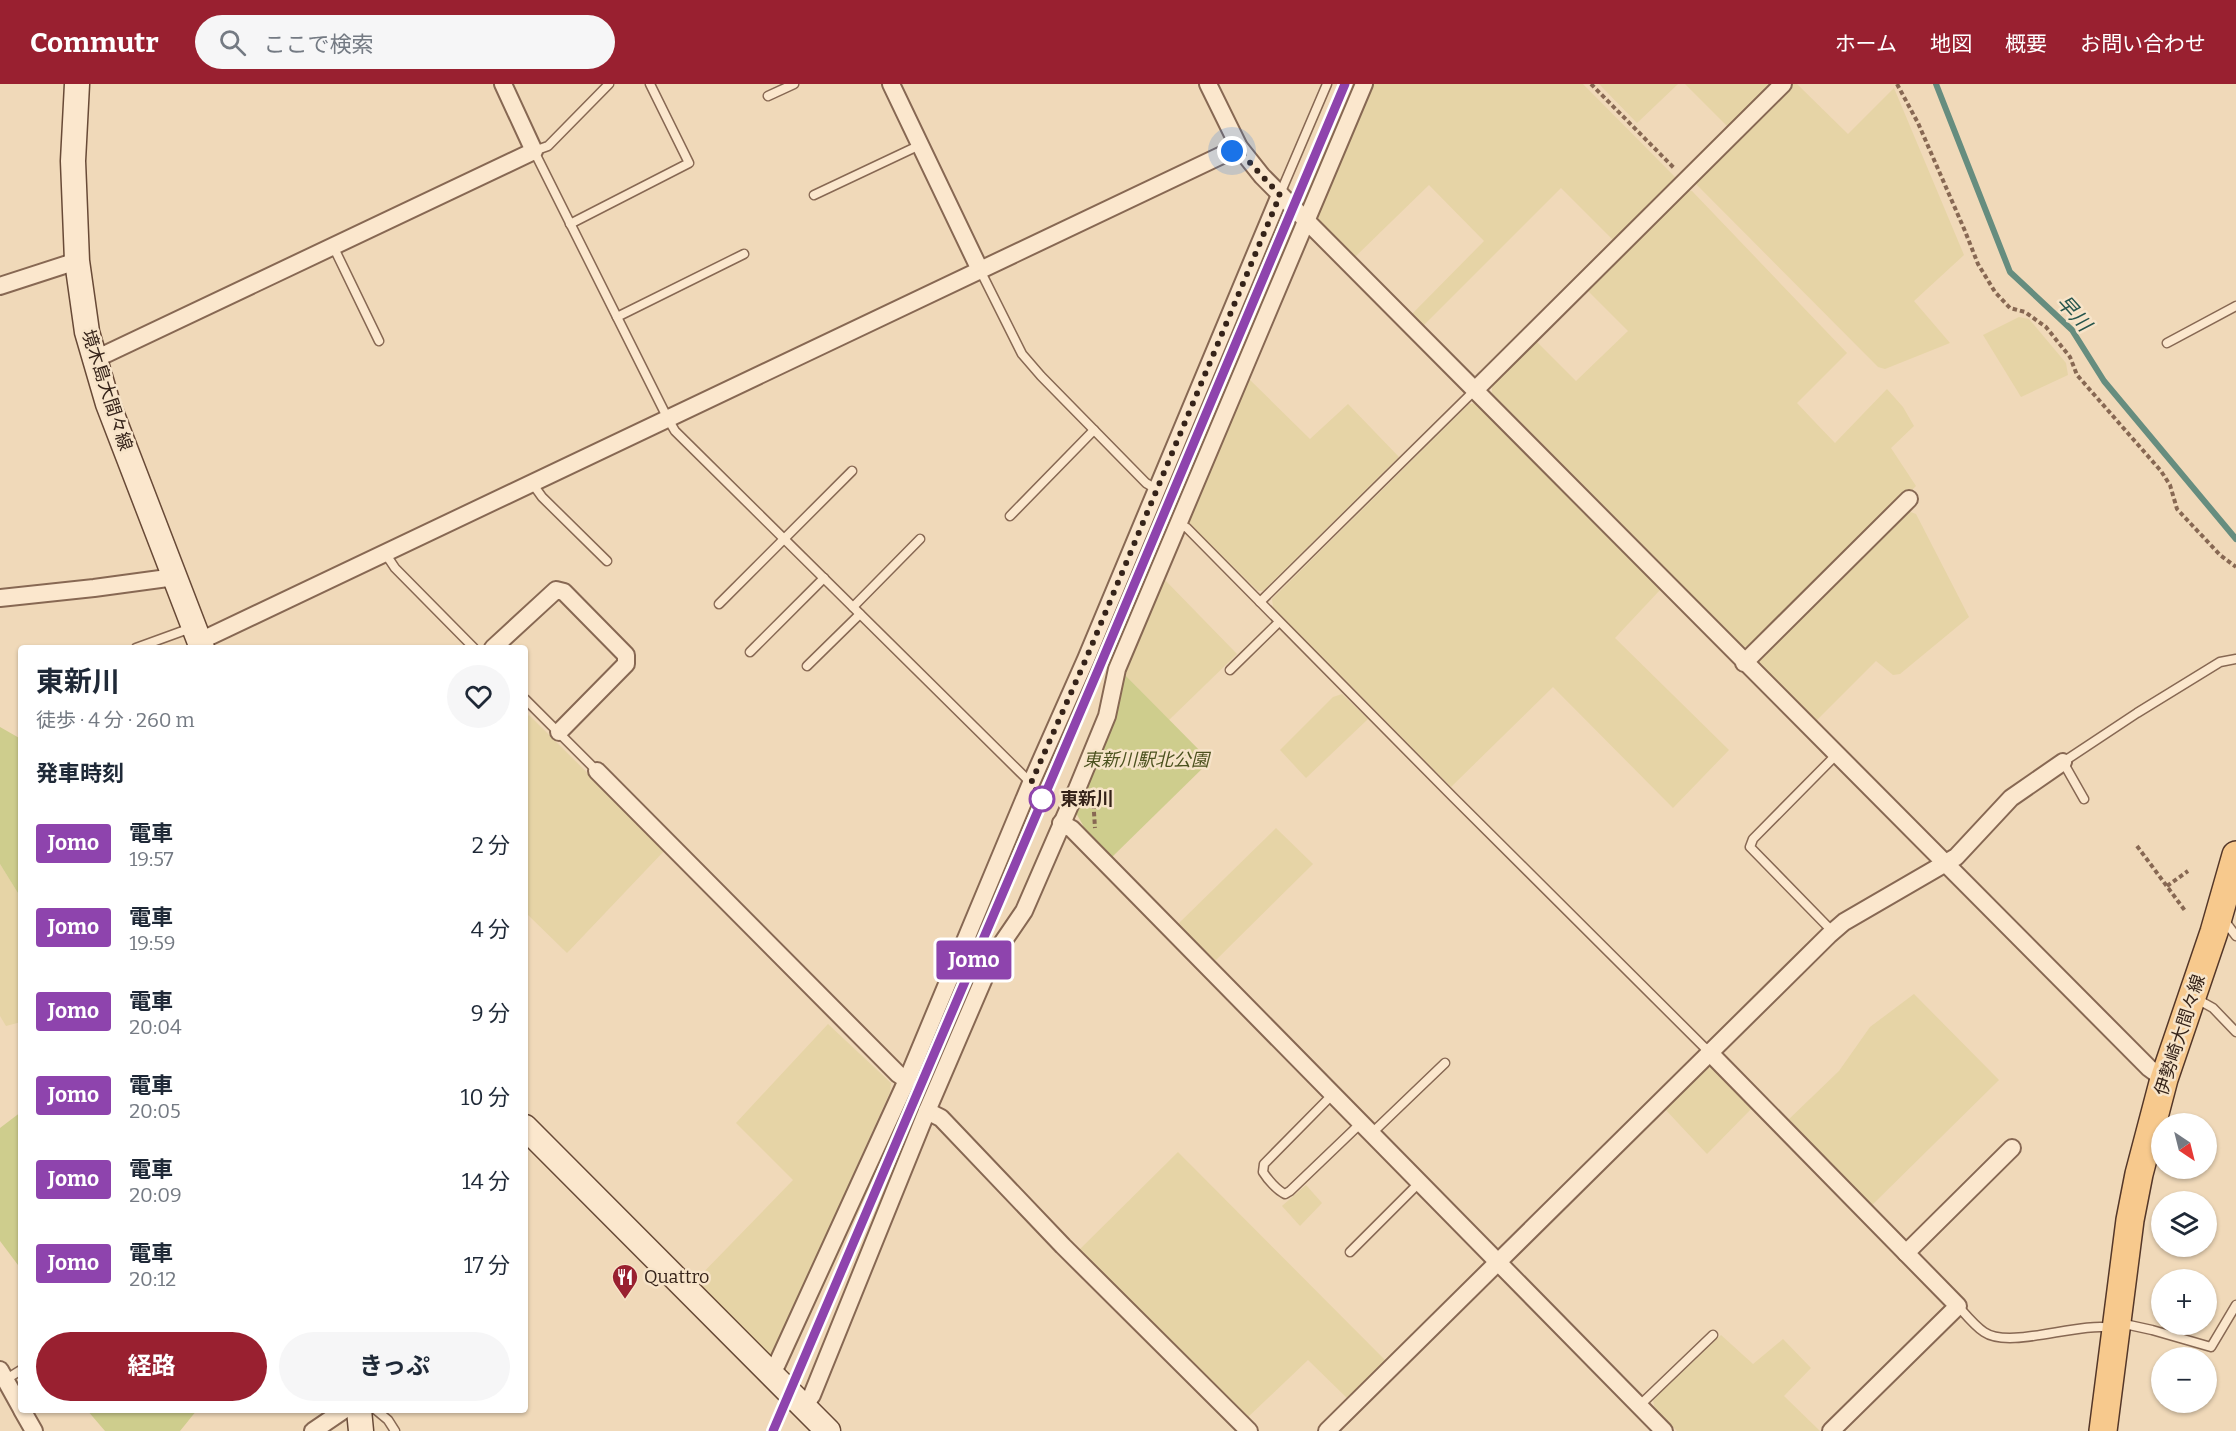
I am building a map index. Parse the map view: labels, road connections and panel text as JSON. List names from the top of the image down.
{
  "streets": {
    "main road": ["境木島大間々線", "伊勢崎大間々線"]
  },
  "water": ["早川"],
  "parks": ["東新川駅北公園"],
  "places": {
    "other": ["東新川"],
    "restaurant": ["Quattro"]
  },
  "north": "bottom right",
  "page": {
    "header": "Commutr",
    "search": "ここで検索",
    "nav": [
      "ホーム",
      "地図",
      "概要",
      "お問い合わせ"
    ],
    "on_map": "Jomo",
    "heading": [
      ["東新川", "徒歩 · 4 分 · 260 m"],
      "発車時刻"
    ],
    "list": [
      {
        "mark": "Jomo",
        "name": "電車",
        "note": "19:57",
        "value": "2 分"
      },
      {
        "mark": "Jomo",
        "name": "電車",
        "note": "19:59",
        "value": "4 分"
      },
      {
        "mark": "Jomo",
        "name": "電車",
        "note": "20:04",
        "value": "9 分"
      },
      {
        "mark": "Jomo",
        "name": "電車",
        "note": "20:05",
        "value": "10 分"
      },
      {
        "mark": "Jomo",
        "name": "電車",
        "note": "20:09",
        "value": "14 分"
      },
      {
        "mark": "Jomo",
        "name": "電車",
        "note": "20:12",
        "value": "17 分"
      }
    ],
    "map_buttons": ["+", "−"],
    "buttons": ["経路", "きっぷ"]
  }
}
